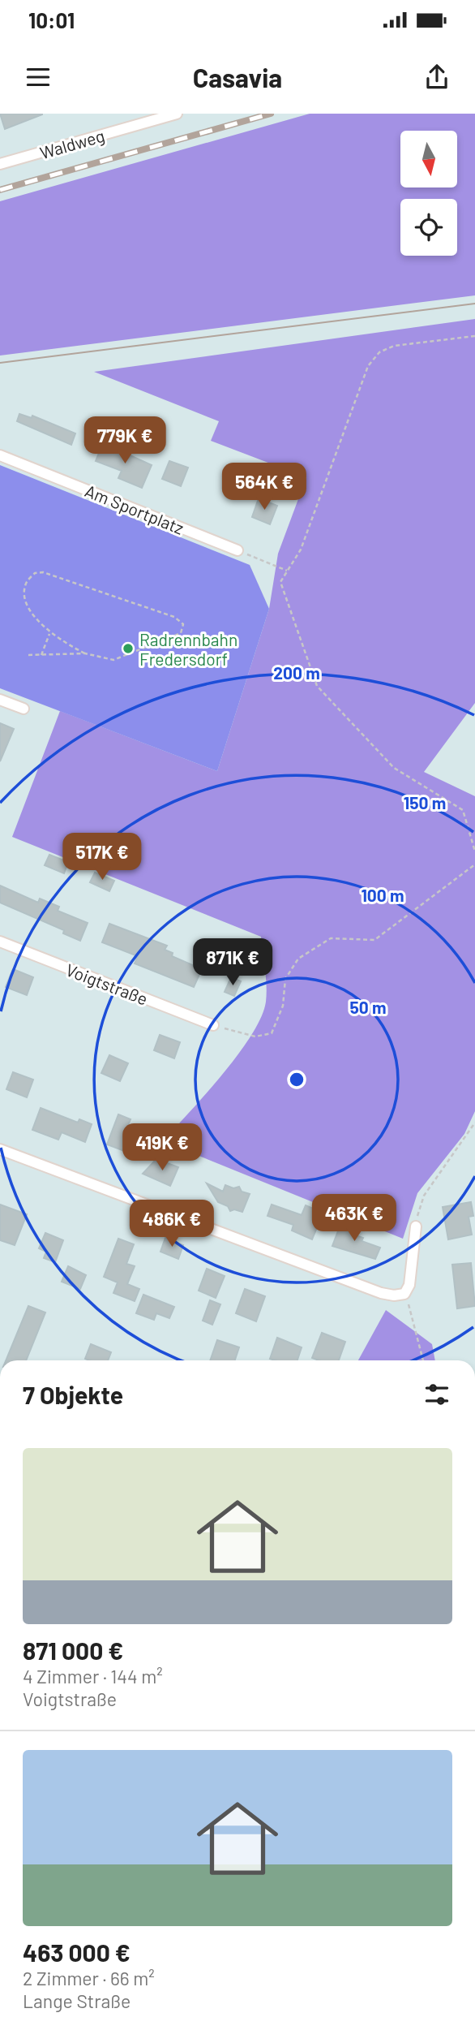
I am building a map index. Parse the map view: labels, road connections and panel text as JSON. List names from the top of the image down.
{
  "streets": {
    "street": ["Waldweg", "Am Sportplatz", "Voigtstraße"]
  },
  "places": ["Radrennbahn Fredersdorf"],
  "north": "bottom",
  "page": {
    "status": "10:01",
    "header": "Casavia",
    "price": [
      "779K €",
      "564K €",
      "517K €",
      "871K €",
      "419K €",
      "463K €",
      "486K €"
    ],
    "heading": "7 Objekte",
    "list": [
      {
        "name": "871 000 €",
        "note": "4 Zimmer · 144 m² · Voigtstraße"
      },
      {
        "name": "463 000 €",
        "note": "2 Zimmer · 66 m² · Lange Straße"
      }
    ]
  },
  "rings": [
    "200 m",
    "150 m",
    "100 m",
    "50 m"
  ]
}
